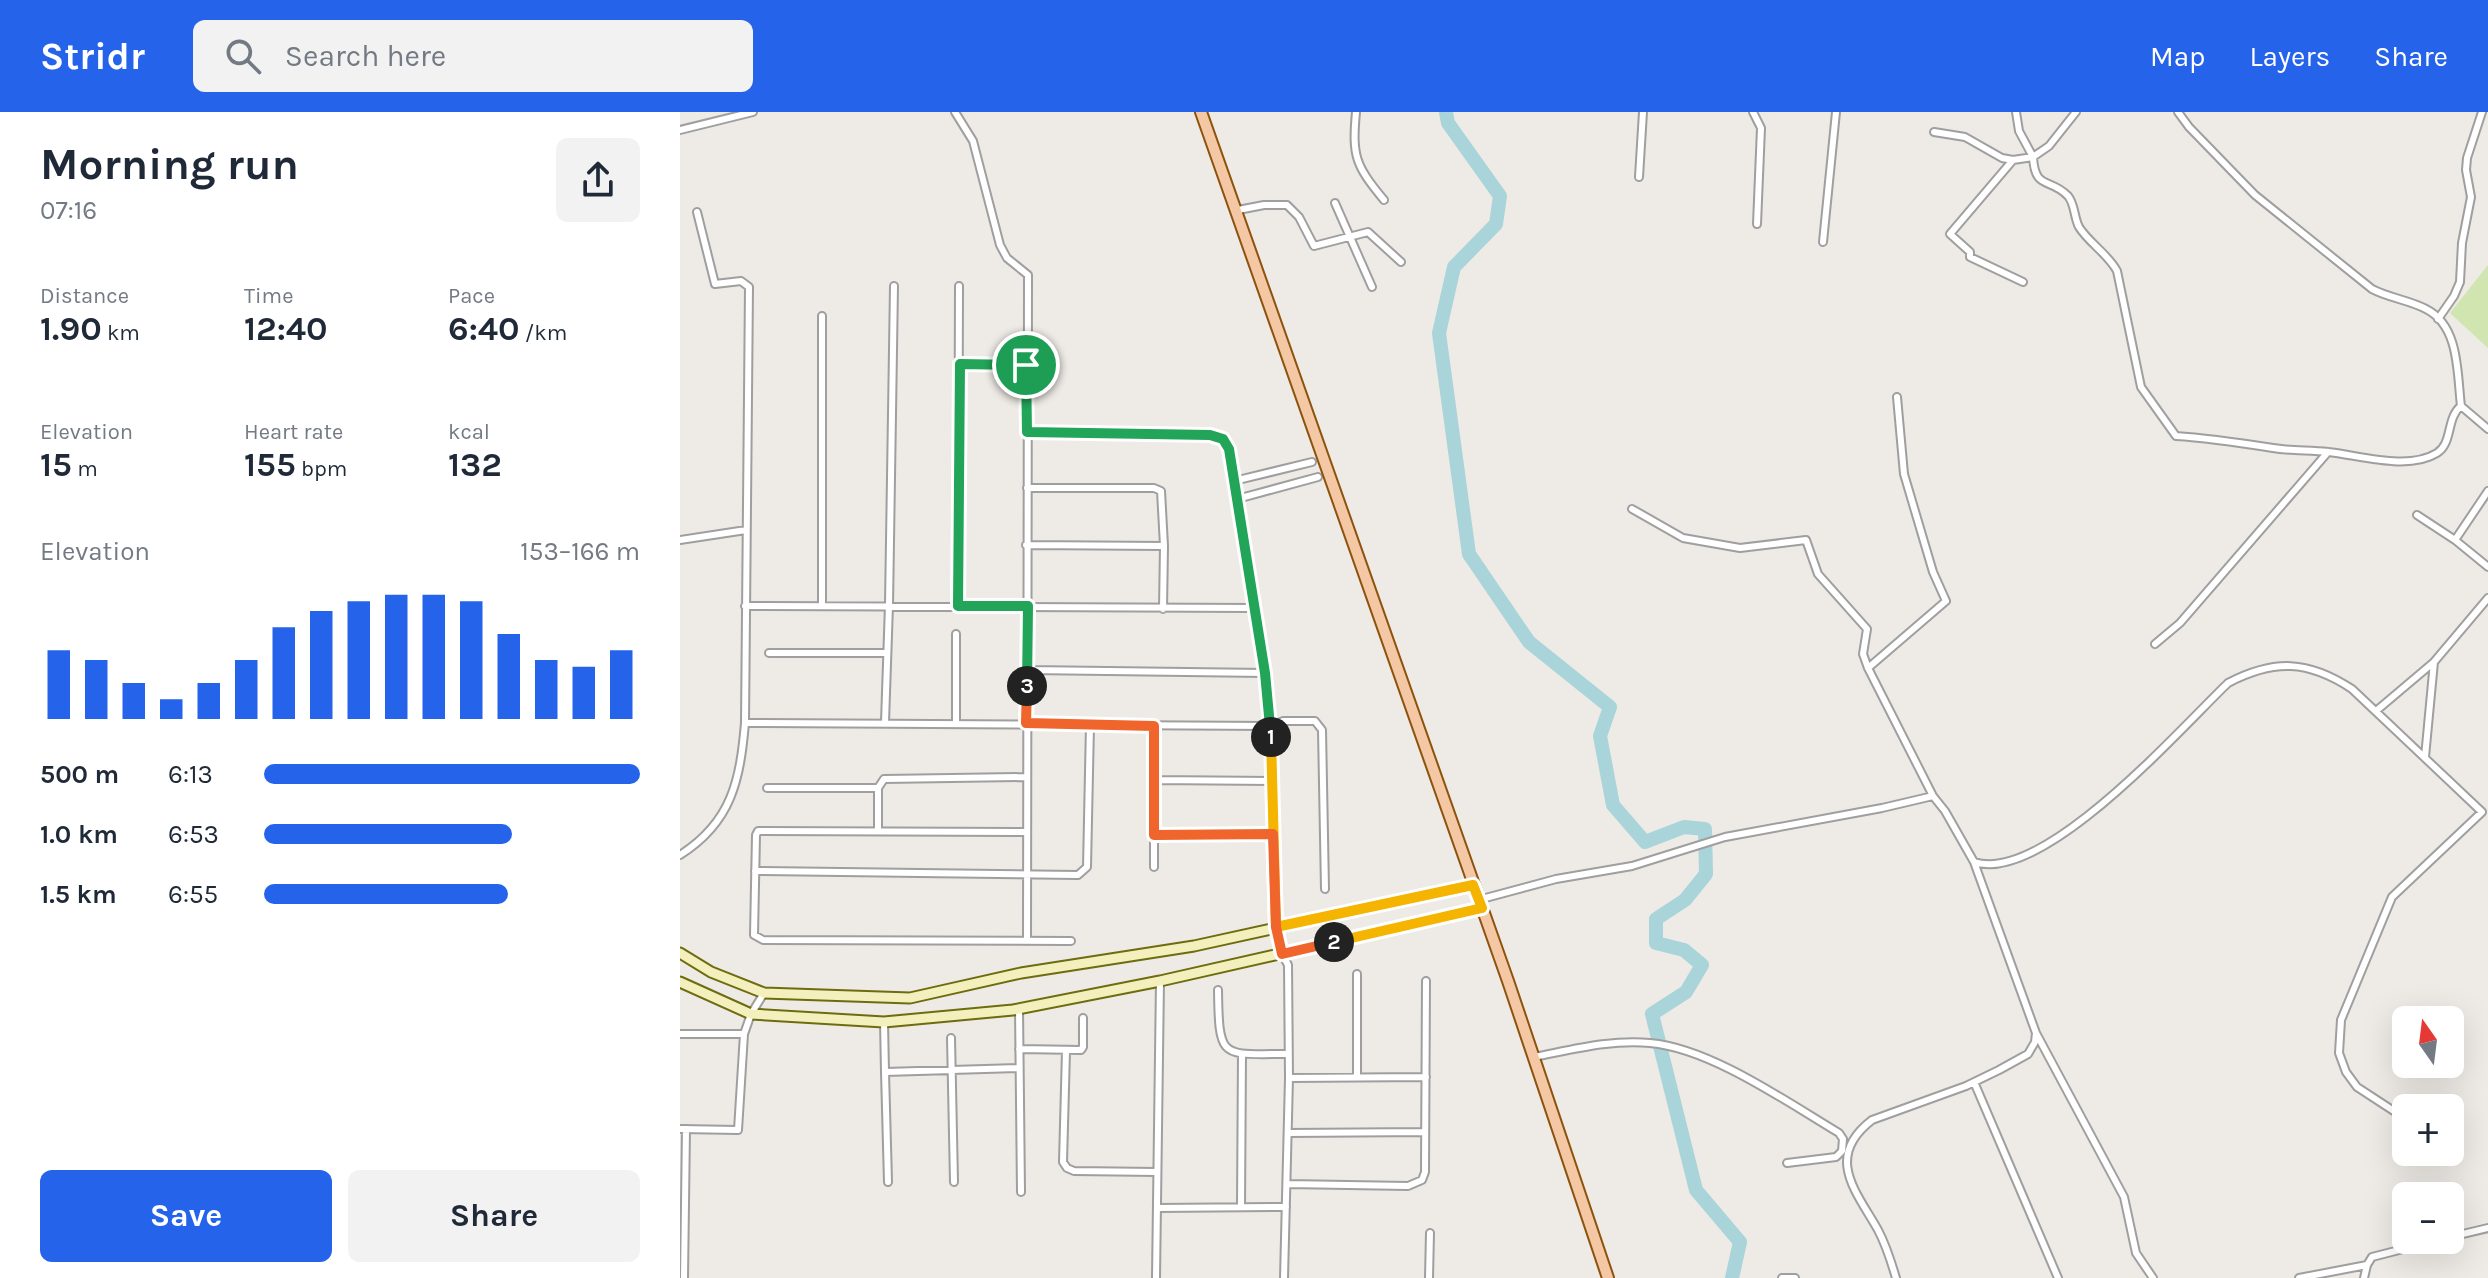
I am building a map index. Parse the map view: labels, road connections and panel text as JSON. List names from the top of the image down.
{
  "north": "top",
  "page": {
    "header": "Stridr",
    "search": "Search here",
    "nav": ["Map", "Layers", "Share"],
    "heading": ["Morning run", "07:16"],
    "stats": [
      ["Distance", "1.90 km"],
      ["Time", "12:40"],
      ["Pace", "6:40 /km"],
      ["Elevation", "15 m"],
      ["Heart rate", "155 bpm"],
      ["kcal", "132"]
    ],
    "chart": ["Elevation", "153–166 m"],
    "pins": ["3", "1", "2"],
    "list": [
      {
        "name": "500 m",
        "note": "6:13"
      },
      {
        "name": "1.0 km",
        "note": "6:53"
      },
      {
        "name": "1.5 km",
        "note": "6:55"
      }
    ],
    "map_buttons": ["+", "−"],
    "buttons": ["Save", "Share"]
  }
}
